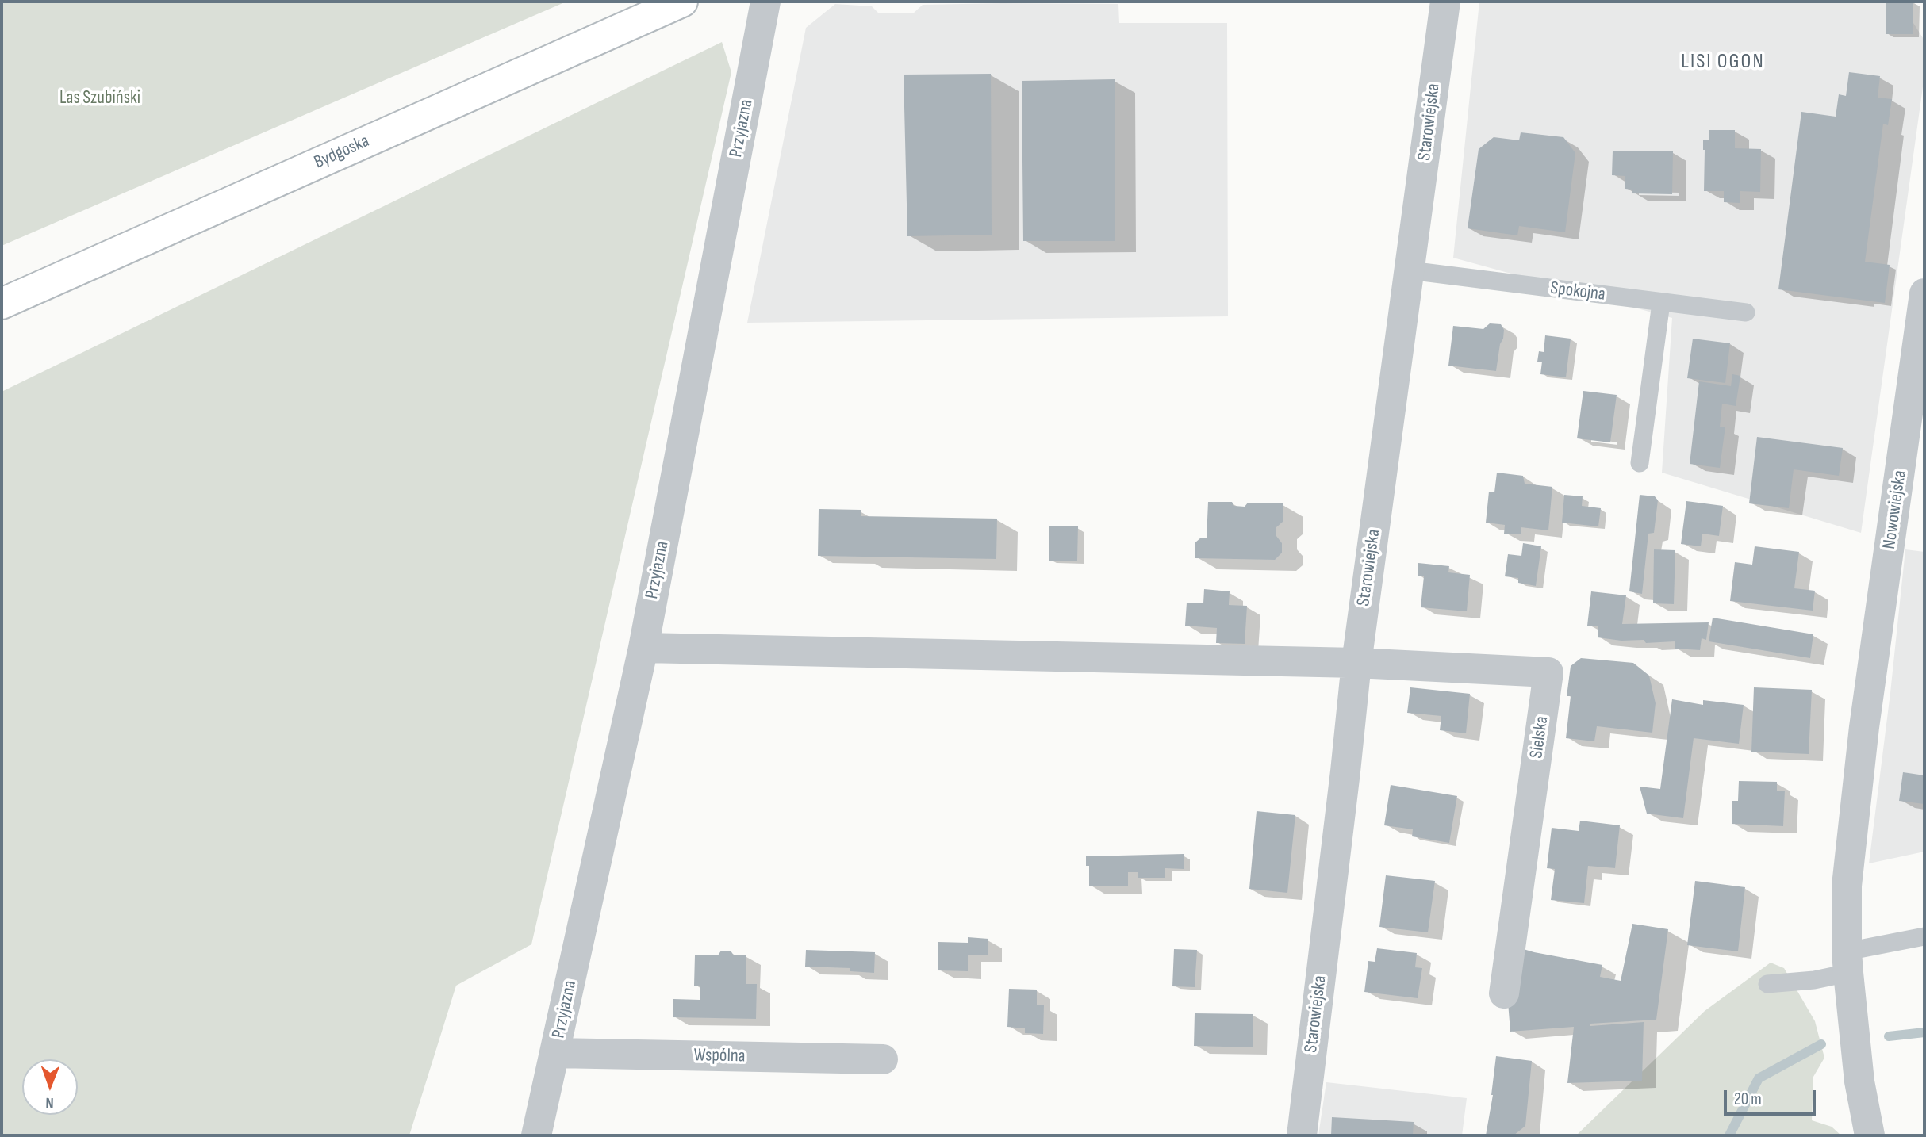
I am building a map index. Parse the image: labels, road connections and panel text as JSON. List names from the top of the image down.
{
  "streets": {
    "main road": ["Bydgoska"],
    "street": [
      "Starowiejska",
      "Przyjazna",
      "Nowowiejska",
      "Sielska",
      "Wspólna"
    ],
    "lane": ["Spokojna"]
  },
  "crossings": [
    ["Starowiejska", "Spokojna"],
    ["Starowiejska", "Sielska"],
    ["Przyjazna", "Wspólna"]
  ],
  "districts": ["LISI OGON"],
  "parks": ["Las Szubiński"],
  "scale_bar": "20 m",
  "north": "bottom"
}
